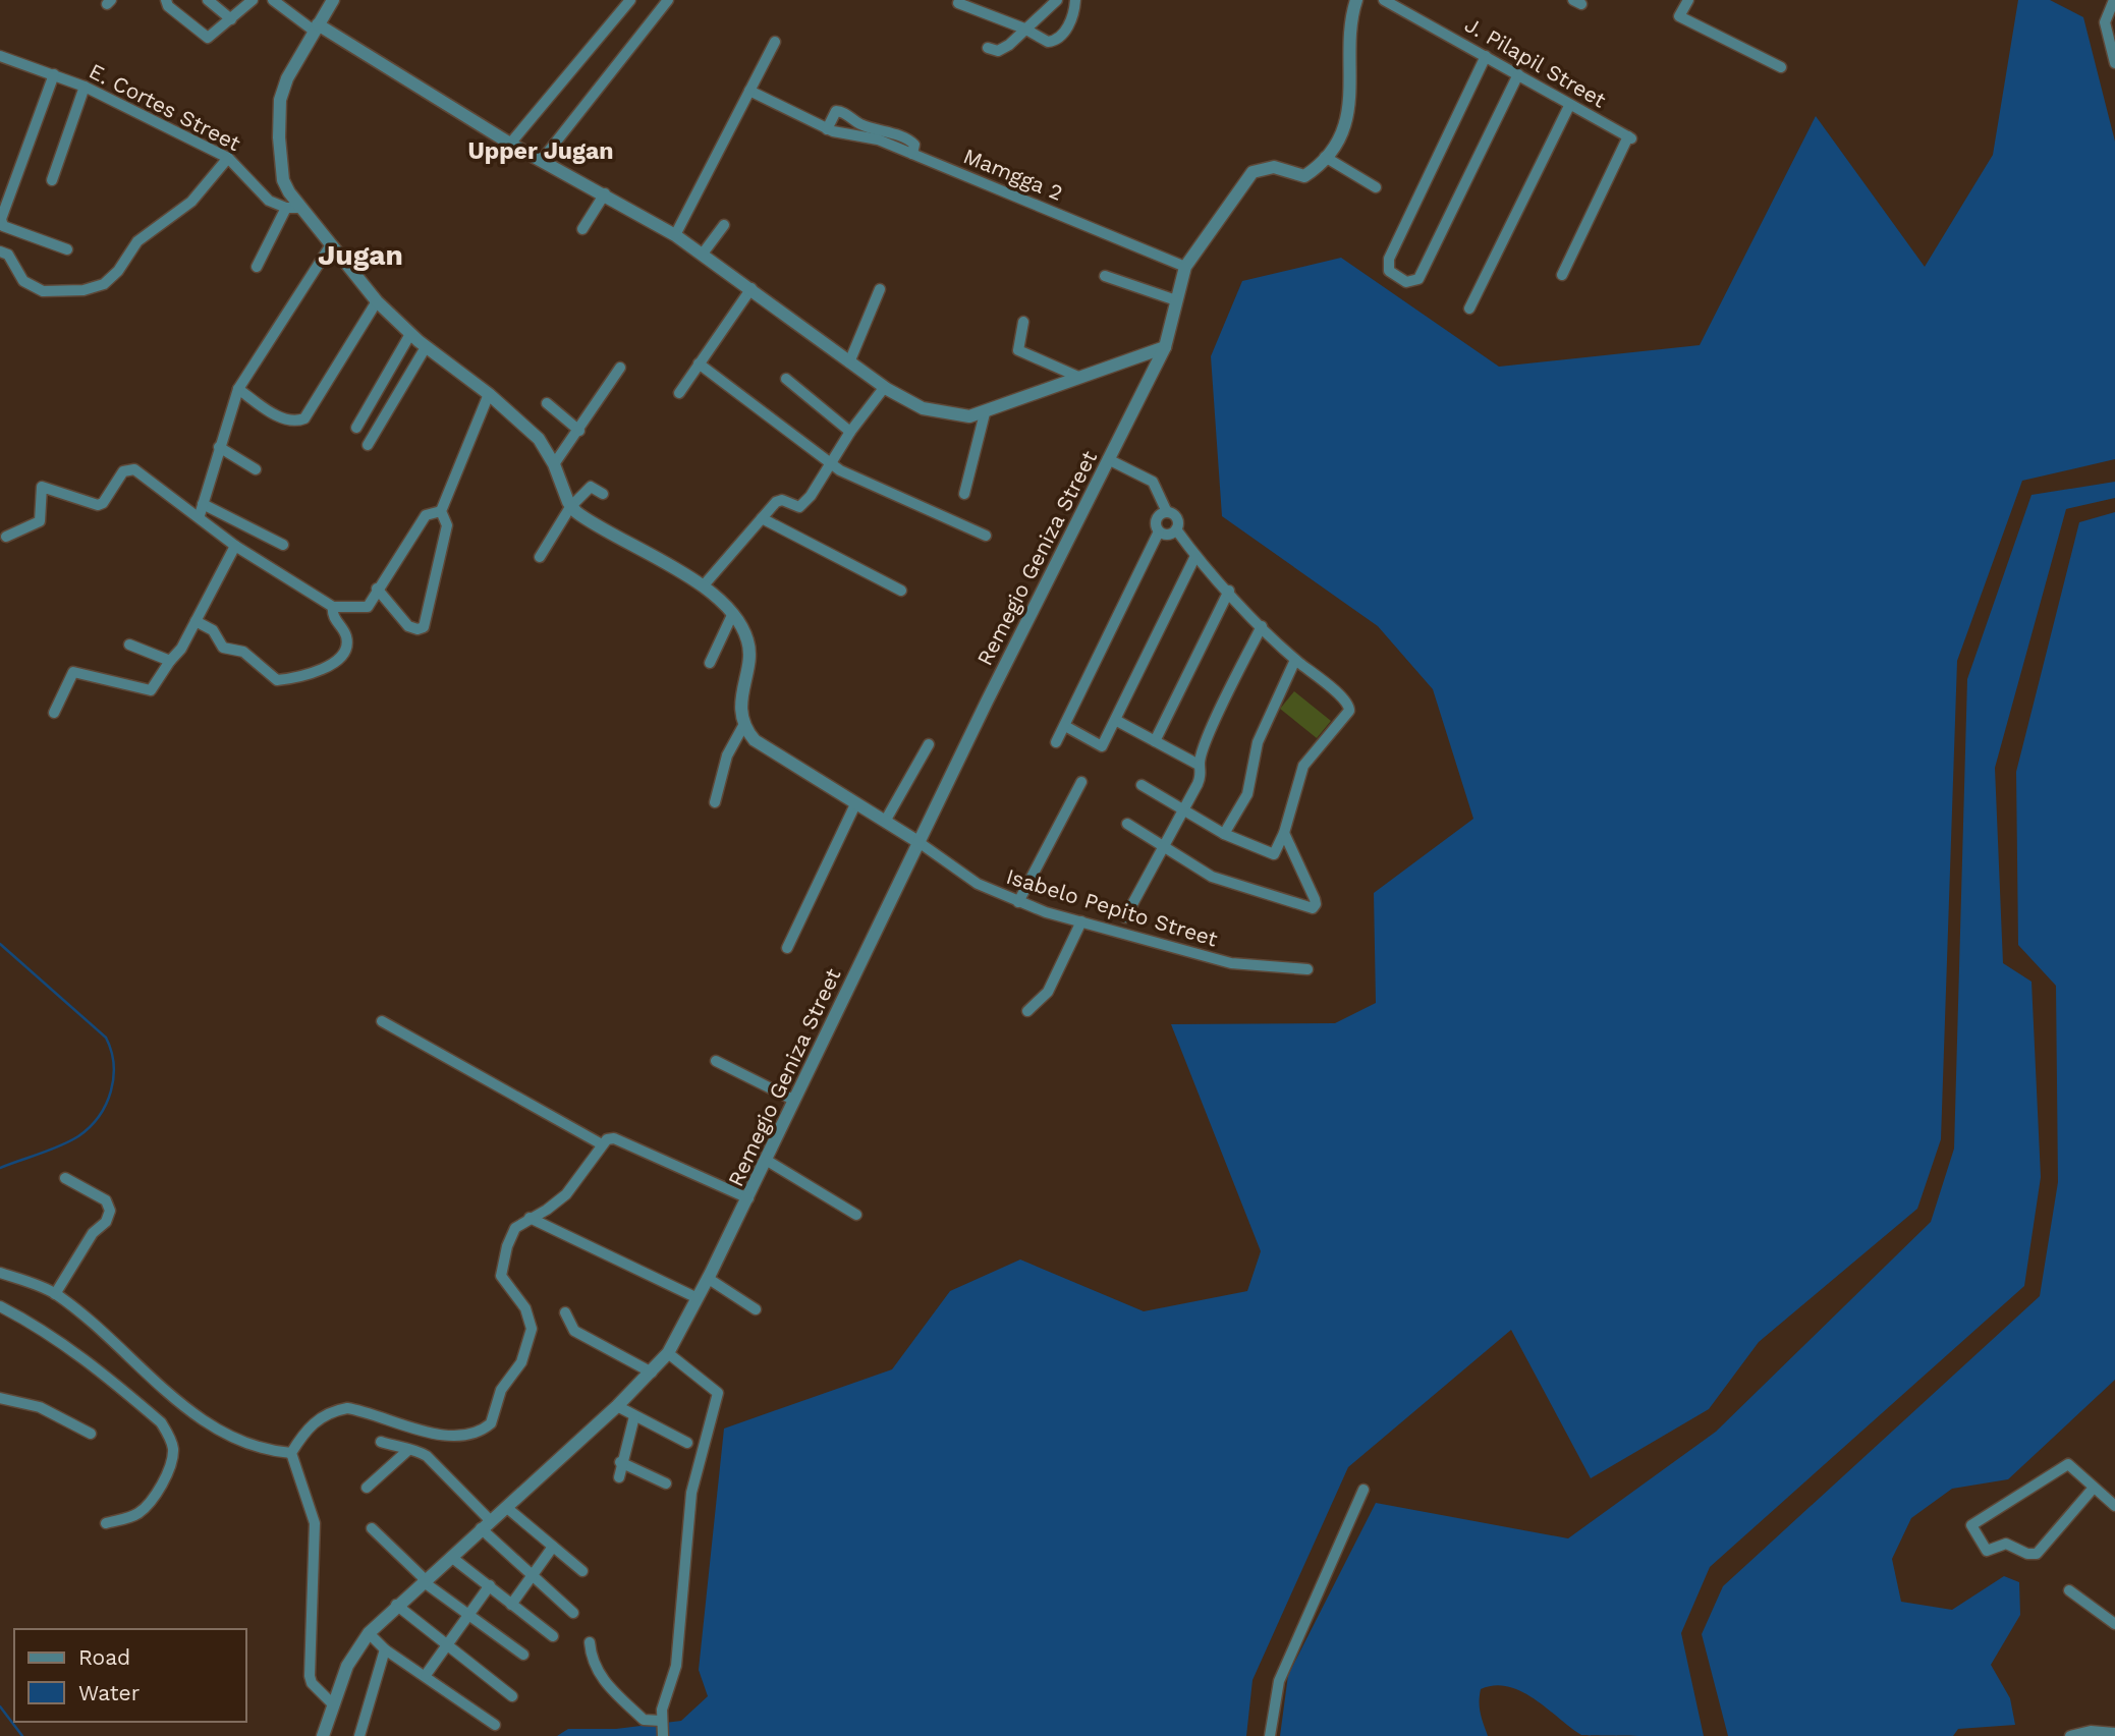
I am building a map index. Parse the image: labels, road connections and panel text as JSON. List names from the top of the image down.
{
  "streets": {
    "street": [
      "J. Pilapil Street",
      "E. Cortes Street",
      "Mamgga 2",
      "Remegio Geniza Street",
      "Isabelo Pepito Street"
    ]
  },
  "crossings": [
    ["Remegio Geniza Street", "Isabelo Pepito Street"]
  ],
  "districts": ["Upper Jugan", "Jugan"],
  "legend": ["Road", "Water"]
}
